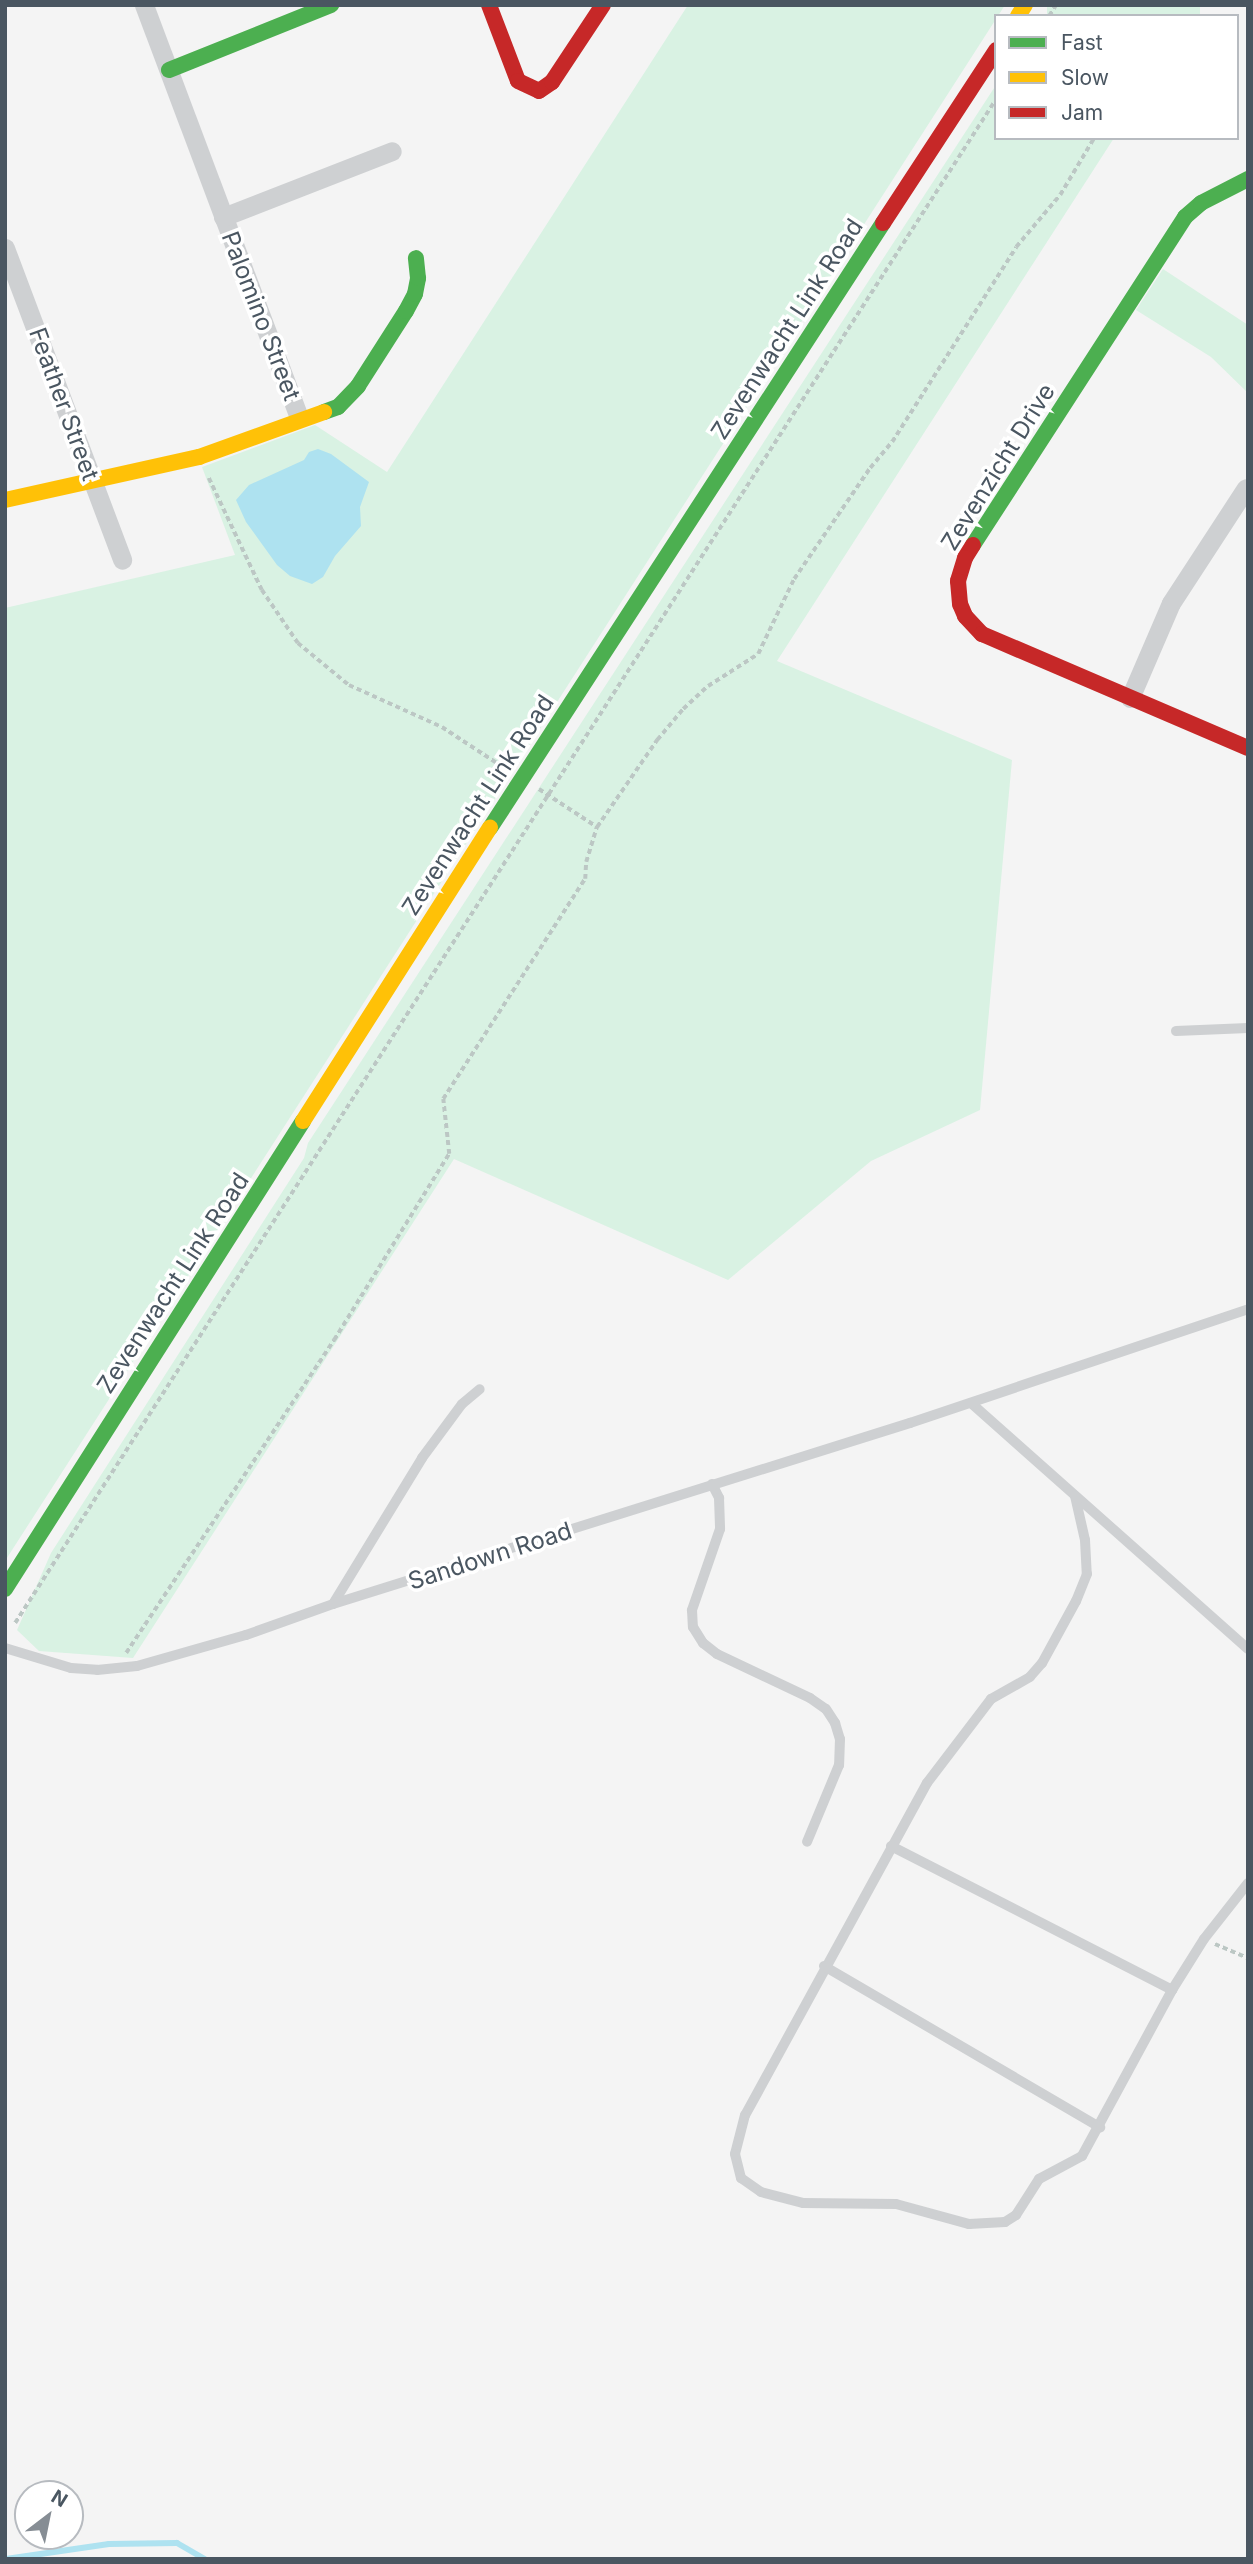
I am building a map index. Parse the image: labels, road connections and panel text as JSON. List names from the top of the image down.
{
  "streets": {
    "street": [
      "Palomino Street",
      "Zevenwacht Link Road",
      "Feather Street",
      "Zevenzicht Drive"
    ],
    "lane": ["Sandown Road"]
  },
  "crossings": [
    ["Palomino Street", "Feather Street"]
  ],
  "legend": ["Fast", "Slow", "Jam"],
  "north": "top right"
}
